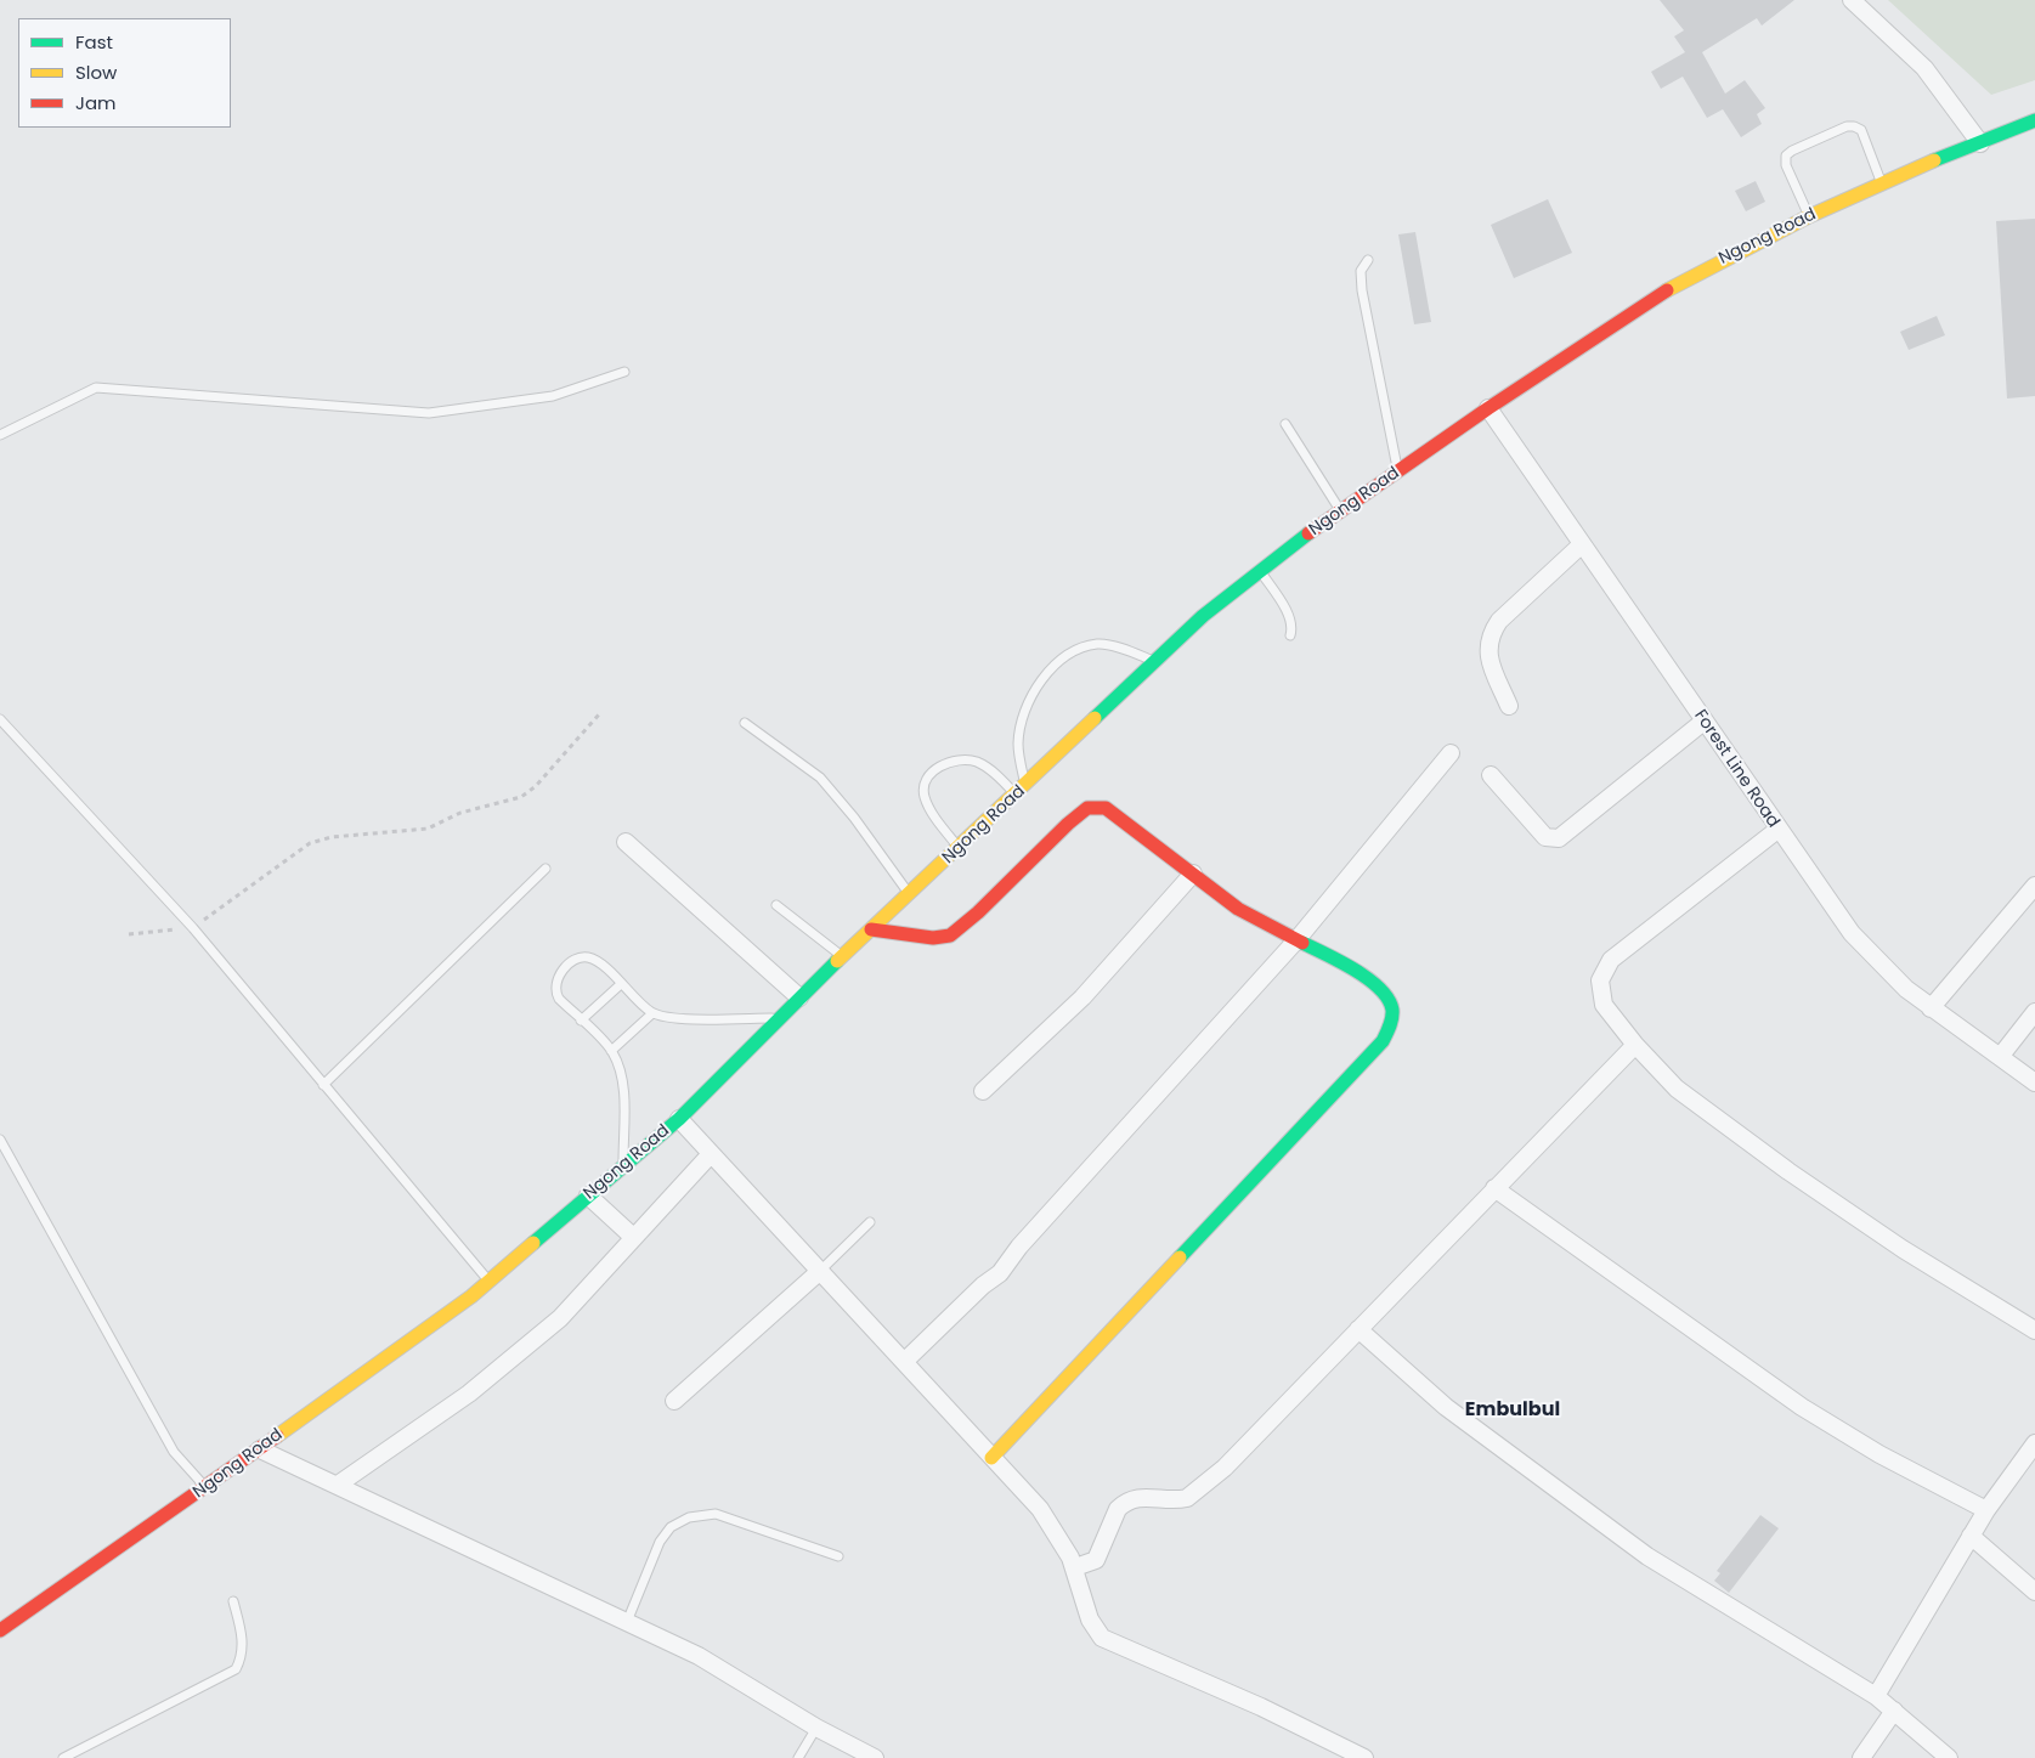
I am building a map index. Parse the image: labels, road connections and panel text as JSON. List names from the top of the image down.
{
  "streets": {
    "main road": ["Ngong Road"],
    "street": ["Forest Line Road"]
  },
  "crossings": [
    ["Ngong Road", "Forest Line Road"]
  ],
  "districts": ["Embulbul"],
  "legend": ["Fast", "Slow", "Jam"]
}
